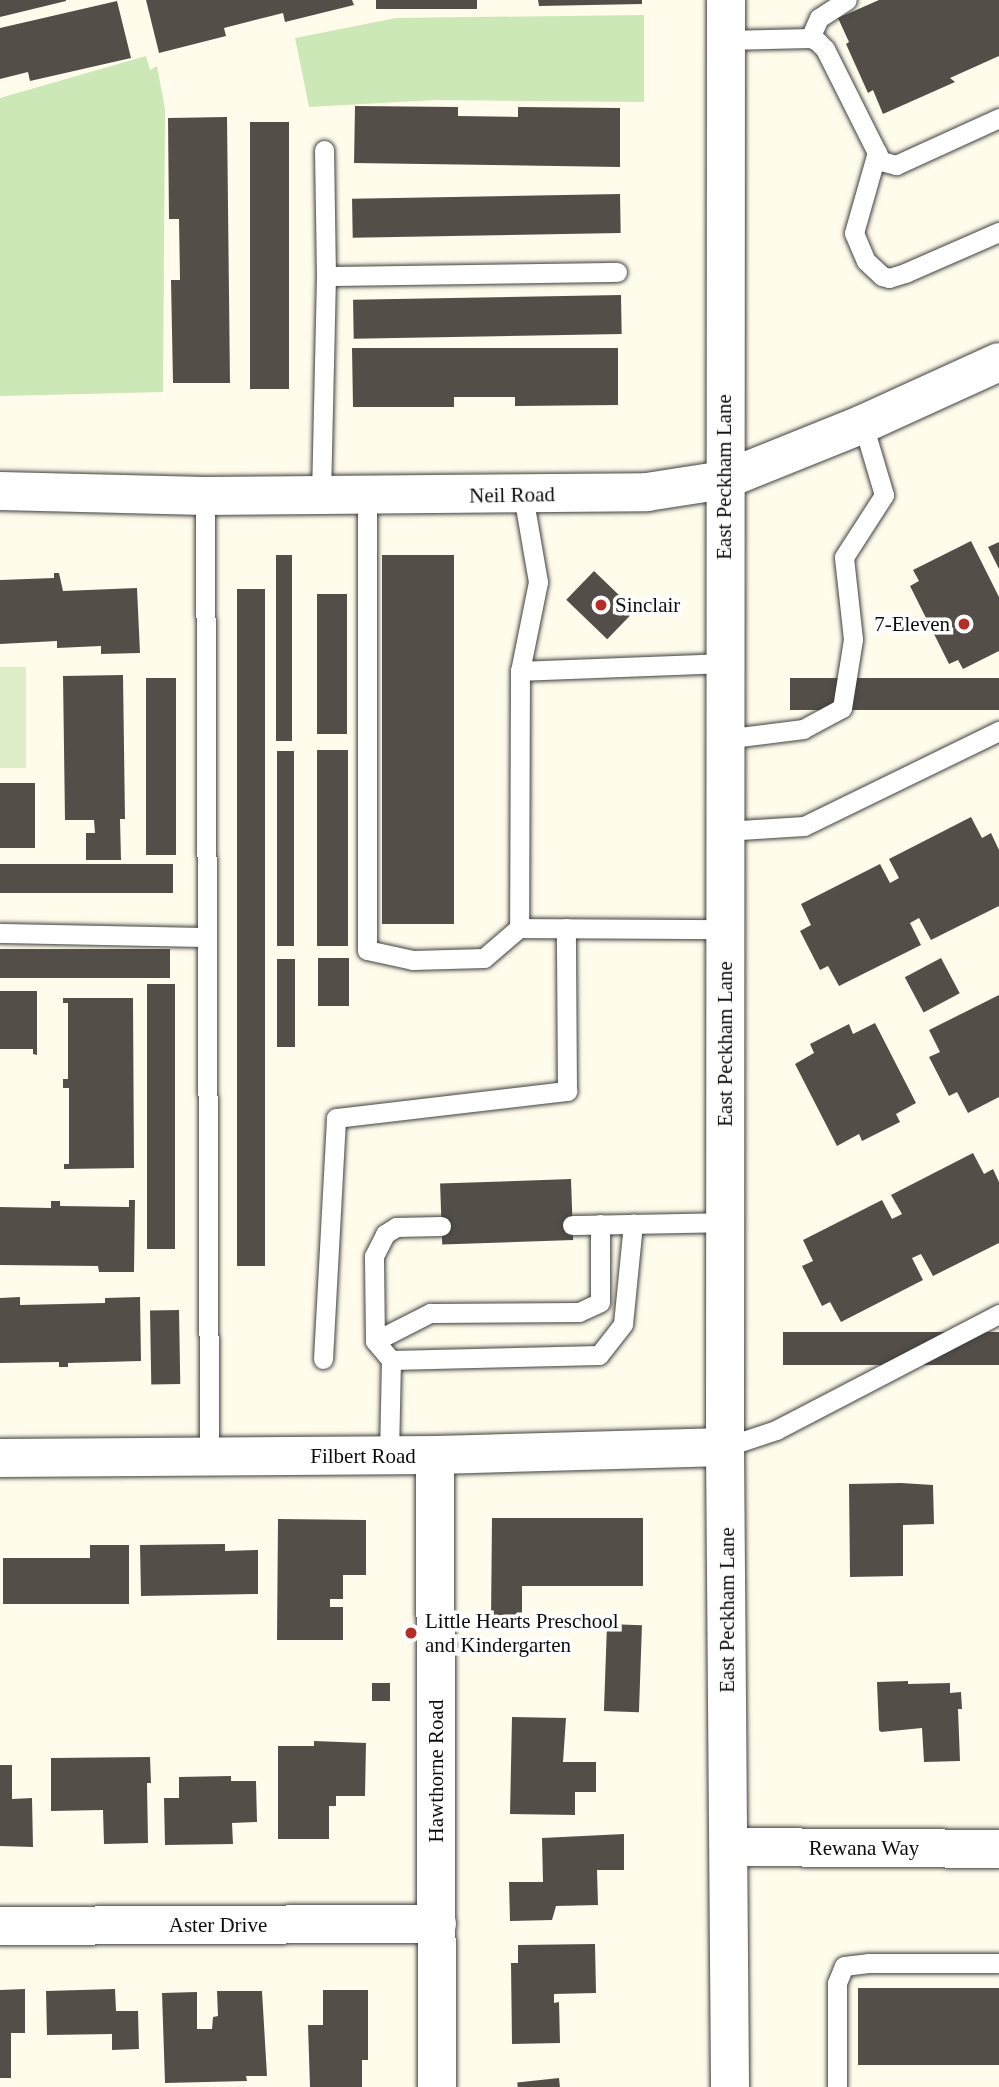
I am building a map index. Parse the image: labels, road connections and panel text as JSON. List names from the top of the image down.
{
  "streets": {
    "street": [
      "East Peckham Lane",
      "Neil Road",
      "Filbert Road",
      "Hawthorne Road",
      "Rewana Way",
      "Aster Drive"
    ]
  },
  "crossings": [
    ["East Peckham Lane", "Neil Road"],
    ["East Peckham Lane", "Filbert Road"],
    ["East Peckham Lane", "Rewana Way"],
    ["Filbert Road", "Hawthorne Road"],
    ["Hawthorne Road", "Aster Drive"]
  ],
  "places": ["Sinclair", "7-Eleven", "Little Hearts Preschool and Kindergarten"]
}
